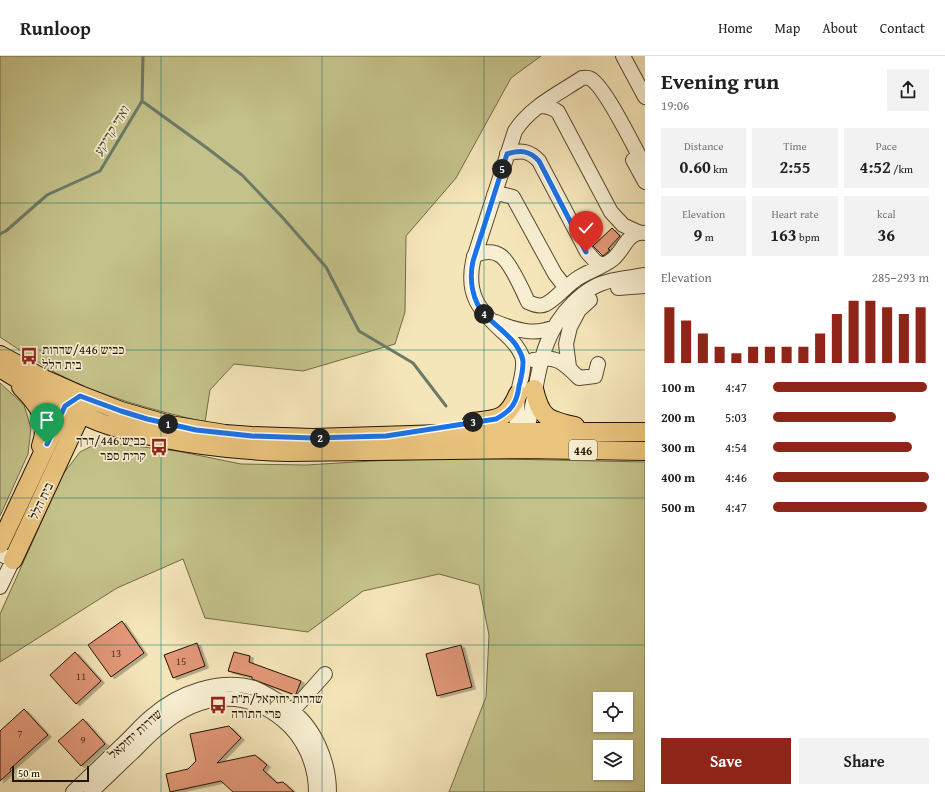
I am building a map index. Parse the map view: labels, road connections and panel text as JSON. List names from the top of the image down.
{
  "streets": {
    "main road": ["446", "בית הלל"],
    "street": ["שדרות יחזקאל"]
  },
  "crossings": [
    ["446", "בית הלל"]
  ],
  "water": ["ואדי קריקע"],
  "places": {
    "bus stop": ["כביש 446/שדרות בית הלל", "כביש 446/דרך קרית ספר", "שדרות יחזקאל/ת״ת פרי התורה"]
  },
  "house_numbers": [
    "13",
    "15",
    "11",
    "7",
    "9"
  ],
  "scale_bar": "50 m",
  "page": {
    "header": "Runloop",
    "nav": [
      "Home",
      "Map",
      "About",
      "Contact"
    ],
    "heading": ["Evening run", "19:06"],
    "stats": [
      ["Distance", "0.60 km"],
      ["Time", "2:55"],
      ["Pace", "4:52 /km"],
      ["Elevation", "9 m"],
      ["Heart rate", "163 bpm"],
      ["kcal", "36"]
    ],
    "pins": [
      "5",
      "4",
      "3",
      "1",
      "2"
    ],
    "chart": ["Elevation", "285–293 m"],
    "list": [
      {
        "name": "100 m",
        "note": "4:47"
      },
      {
        "name": "200 m",
        "note": "5:03"
      },
      {
        "name": "300 m",
        "note": "4:54"
      },
      {
        "name": "400 m",
        "note": "4:46"
      },
      {
        "name": "500 m",
        "note": "4:47"
      }
    ],
    "buttons": ["Save", "Share"],
    "scale": "50 m"
  }
}
